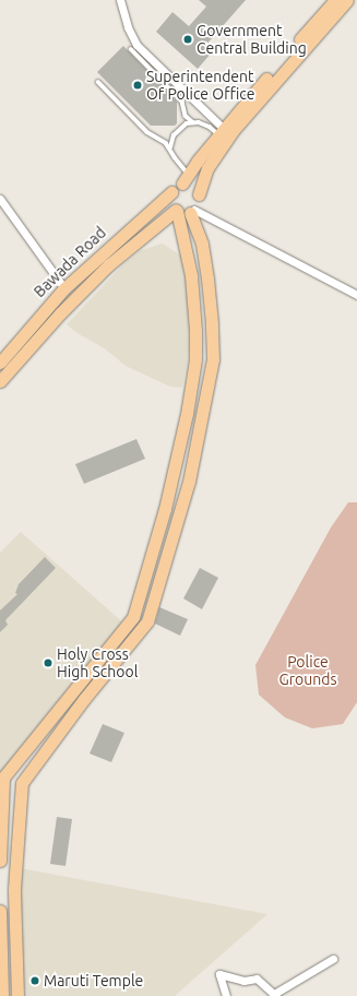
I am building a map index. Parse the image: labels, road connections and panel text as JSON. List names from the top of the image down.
{
  "streets": {
    "main road": ["Bawada Road"]
  },
  "parks": ["Police Grounds"],
  "places": [
    "Government Central Building",
    "Superintendent Of Police Office",
    "Holy Cross High School",
    "Maruti Temple"
  ]
}
